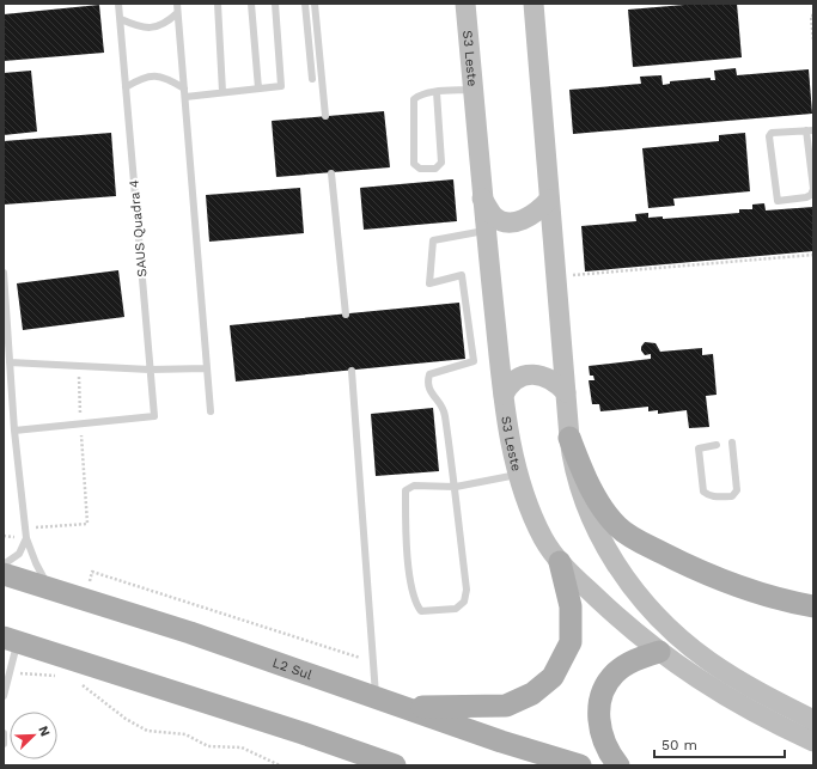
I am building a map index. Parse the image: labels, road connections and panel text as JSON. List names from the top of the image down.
{
  "streets": {
    "main road": ["S3 Leste", "L2 Sul"],
    "lane": ["SAUS Quadra 4"]
  },
  "scale_bar": "50 m",
  "north": "top right"
}
